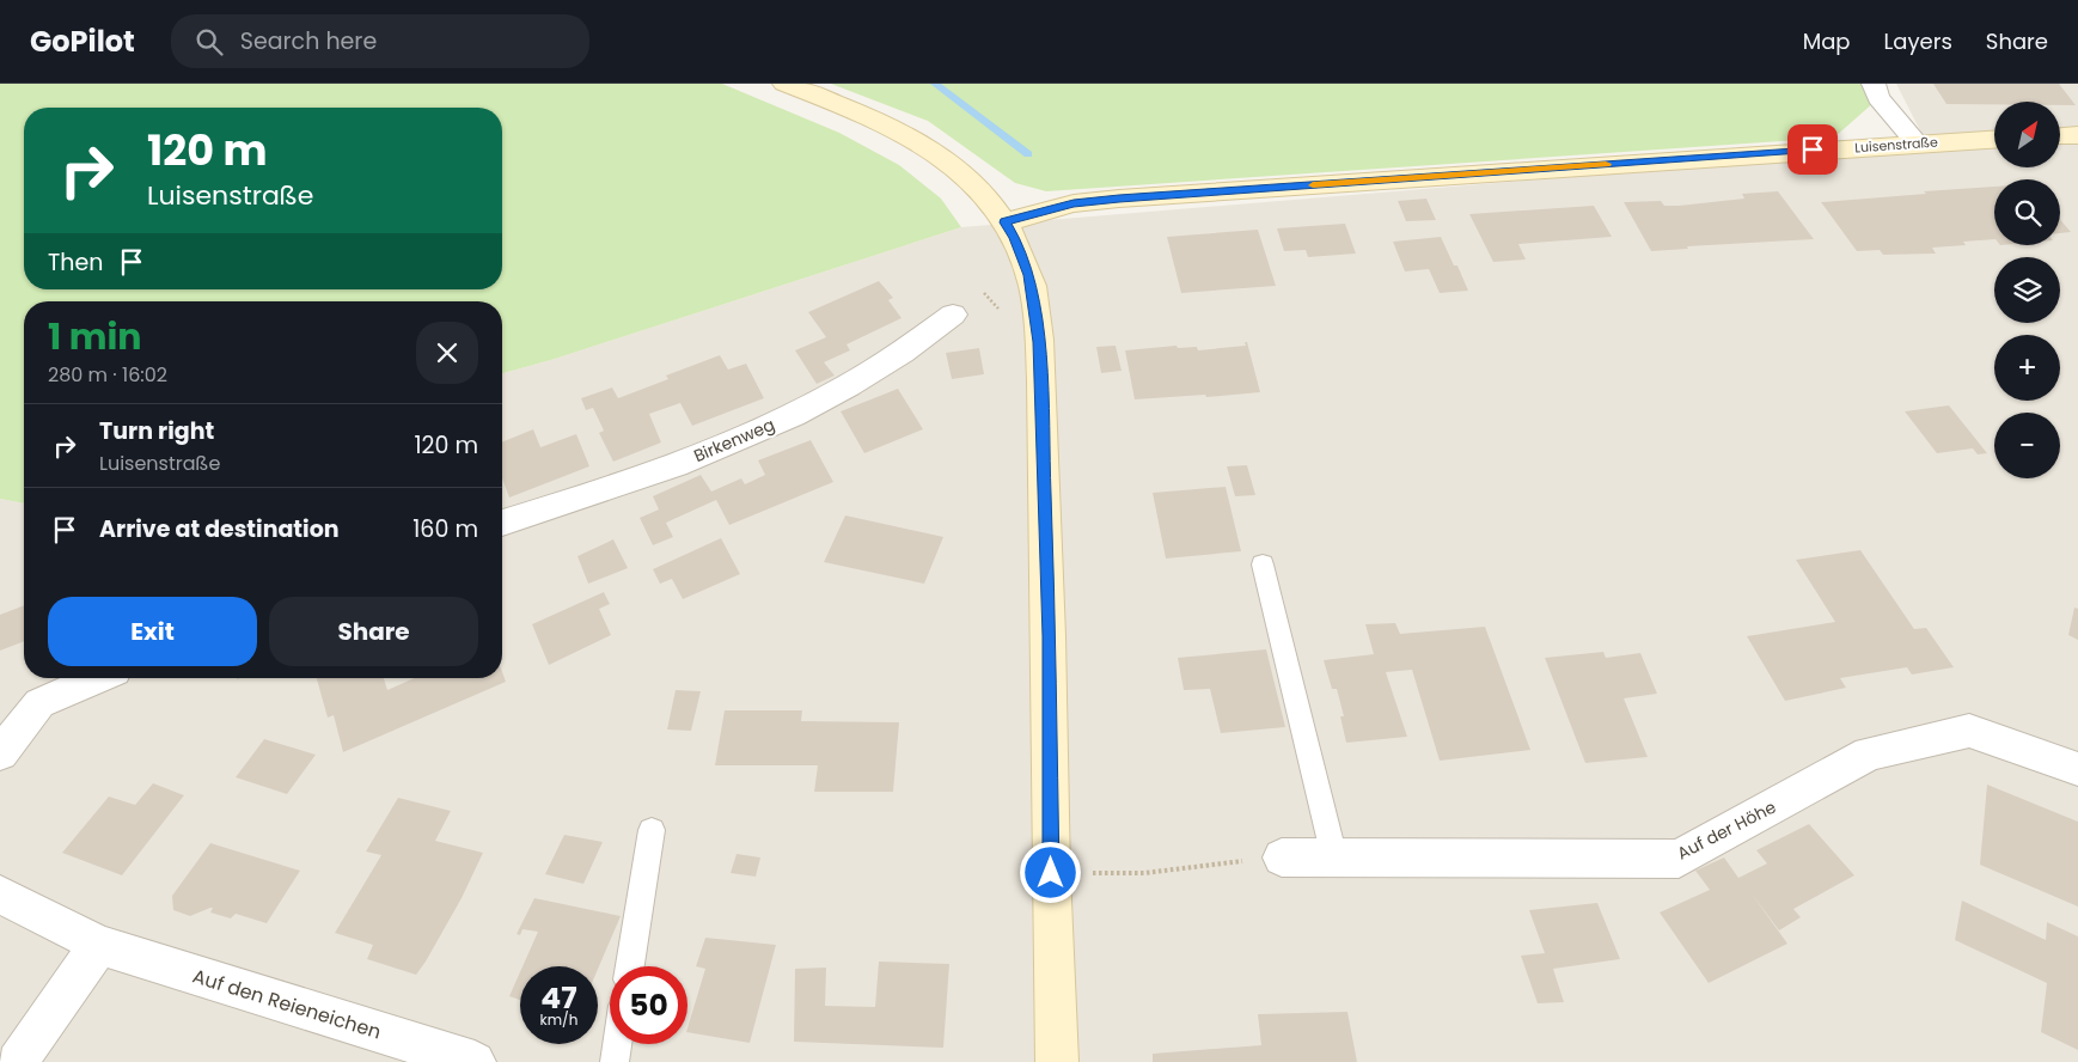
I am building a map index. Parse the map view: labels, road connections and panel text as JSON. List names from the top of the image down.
{
  "streets": {
    "main road": ["Luisenstraße"],
    "street": ["Birkenweg", "Auf der Höhe", "Auf den Reieneichen"]
  },
  "north": "top right",
  "page": {
    "header": "GoPilot",
    "search": "Search here",
    "nav": ["Map", "Layers", "Share"],
    "map_buttons": ["+", "−"],
    "turn": ["120 m", "Luisenstraße"],
    "then": "Then",
    "heading": ["1 min", "280 m · 16:02"],
    "list": [
      {
        "name": "Turn right",
        "note": "Luisenstraße",
        "value": "120 m"
      },
      {
        "name": "Arrive at destination",
        "value": "160 m"
      }
    ],
    "buttons": ["Exit", "Share"],
    "speed": "47 km/h",
    "limit": "50"
  }
}
